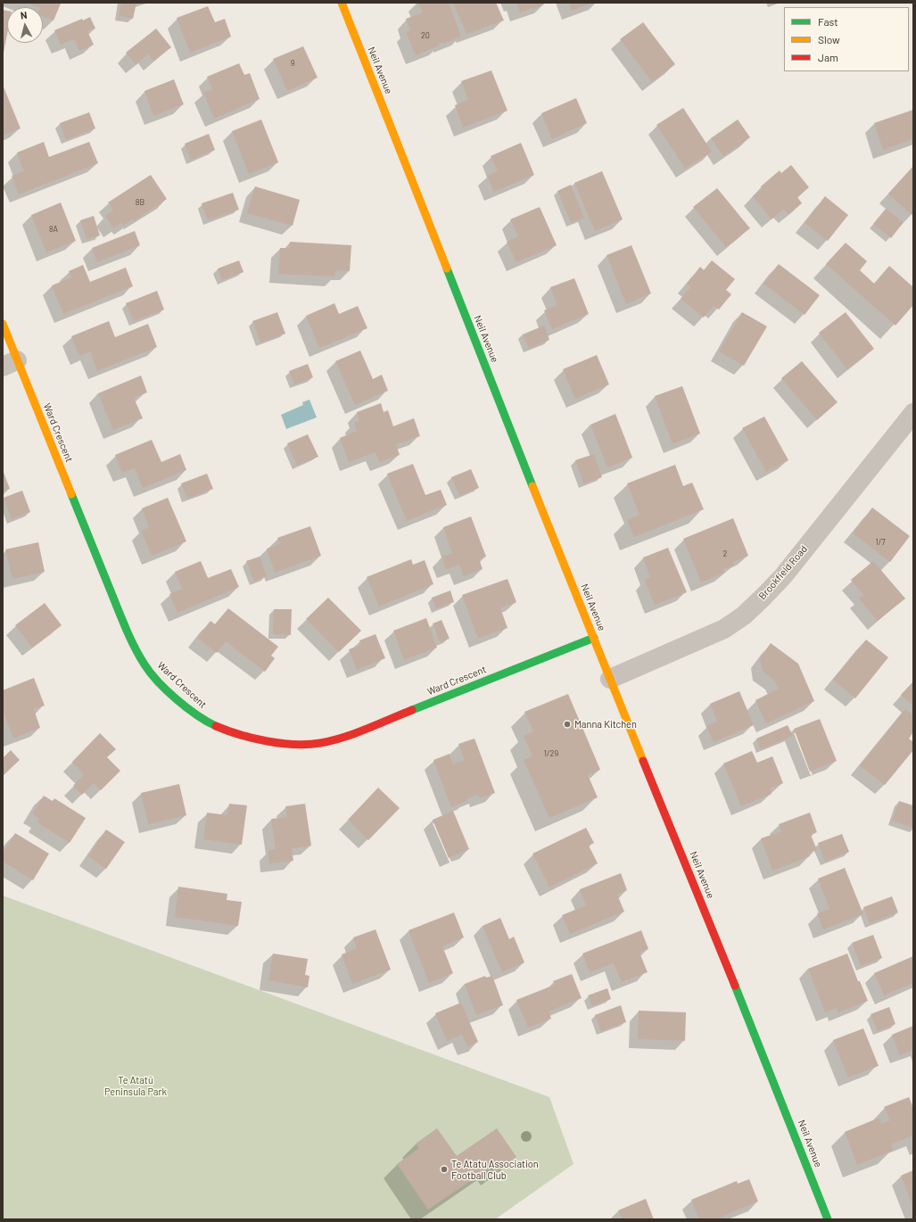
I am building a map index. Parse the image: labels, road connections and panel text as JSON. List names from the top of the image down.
{
  "streets": {
    "street": ["Neil Avenue", "Ward Crescent", "Brookfield Road"]
  },
  "crossings": [
    ["Neil Avenue", "Ward Crescent"],
    ["Neil Avenue", "Brookfield Road"]
  ],
  "parks": ["Te Atatū Peninsula Park"],
  "places": ["Manna Kitchen", "Te Atatu Association Football Club"],
  "house_numbers": [
    "20",
    "9",
    "8B",
    "8A",
    "1/7",
    "2",
    "1/29"
  ],
  "legend": ["Fast", "Slow", "Jam"],
  "north": "top"
}
